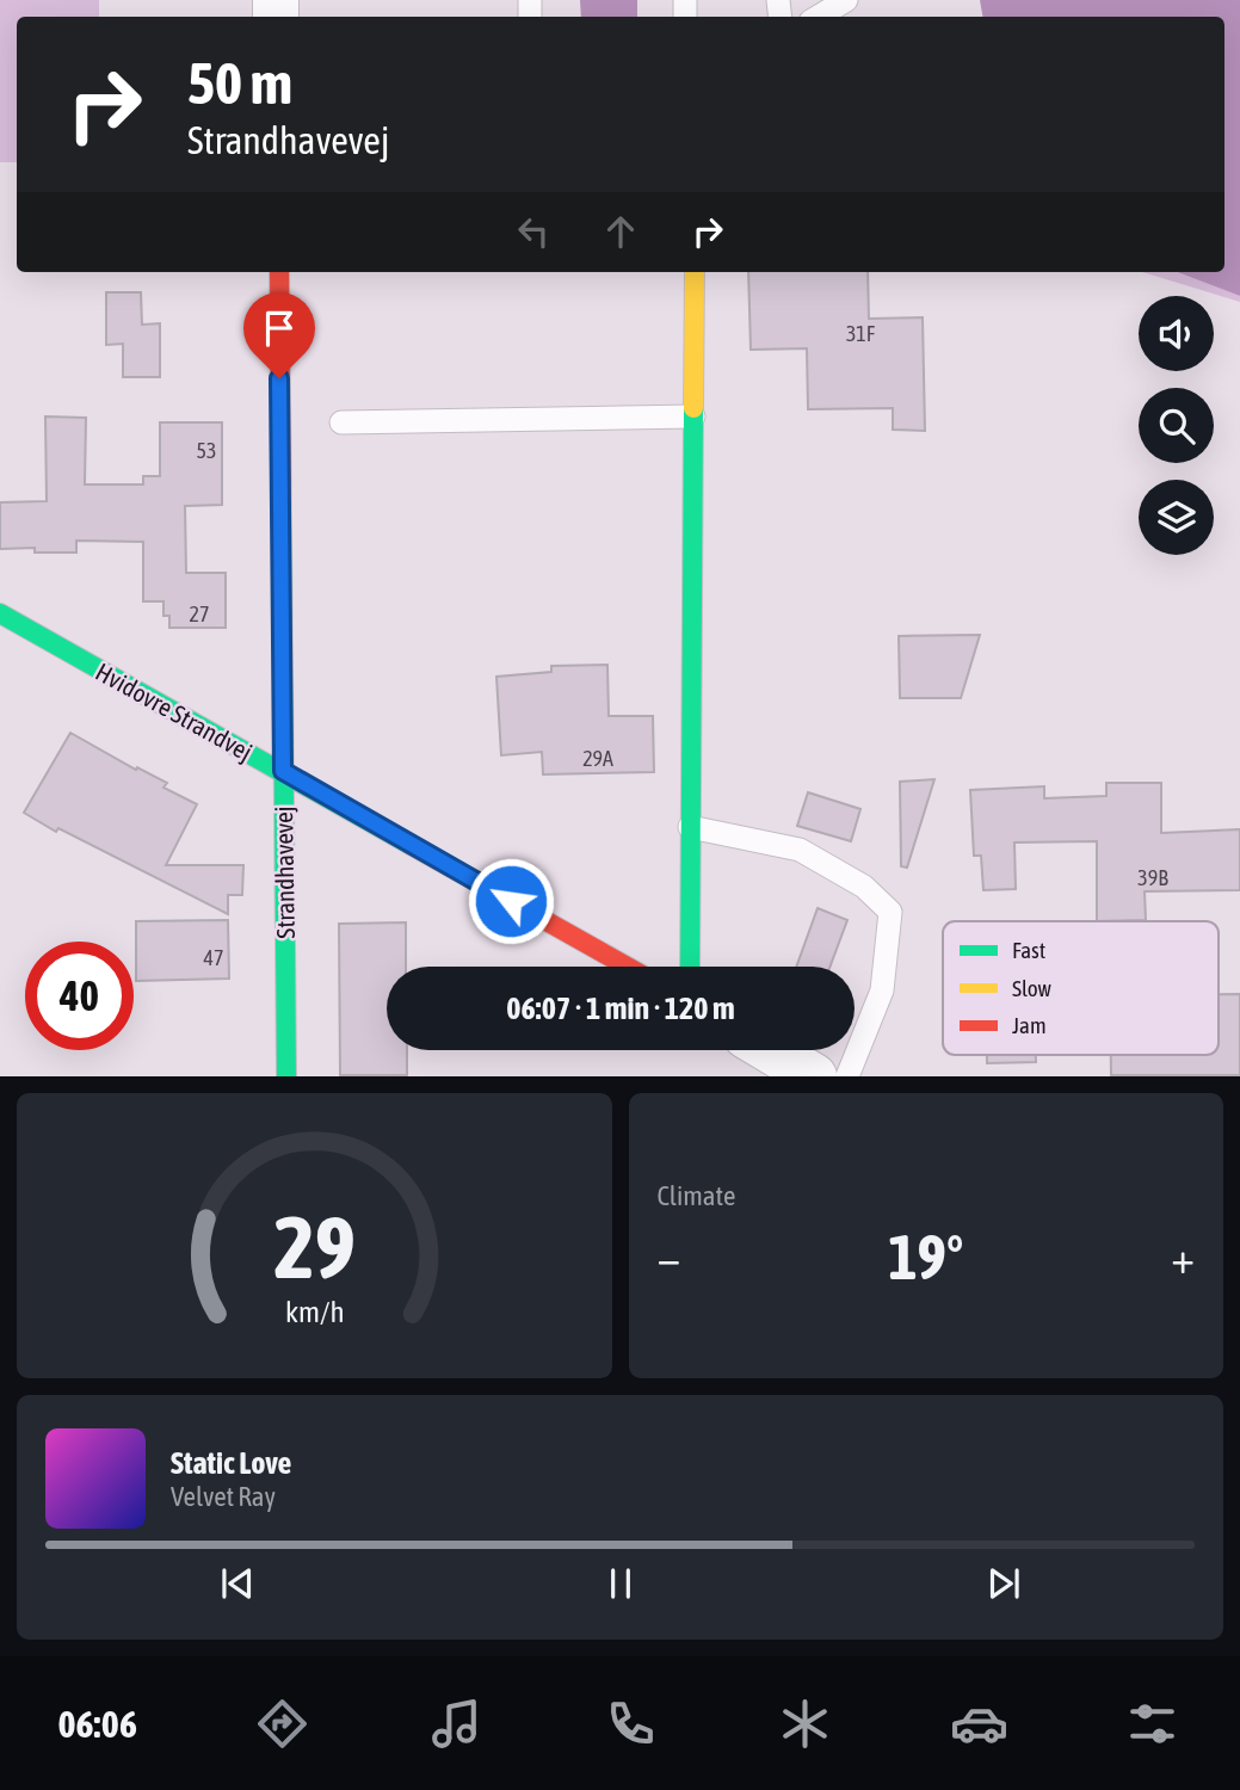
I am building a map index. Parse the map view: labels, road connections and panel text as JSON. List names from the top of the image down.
{
  "streets": {
    "street": ["Hvidovre Strandvej", "Strandhavevej"]
  },
  "crossings": [
    ["Hvidovre Strandvej", "Strandhavevej"]
  ],
  "house_numbers": [
    "31F",
    "53",
    "27",
    "29A",
    "39B",
    "47"
  ],
  "legend": ["Fast", "Slow", "Jam"],
  "page": {
    "turn": ["50 m", "Strandhavevej"],
    "limit": "40",
    "trip": "06:07 · 1 min · 120 m",
    "tile": "Climate",
    "heat": ["−", "19°", "+"],
    "song": ["Static Love", "Velvet Ray"],
    "tabs": "06:06",
    "gauge": ["29", "km/h"]
  }
}
